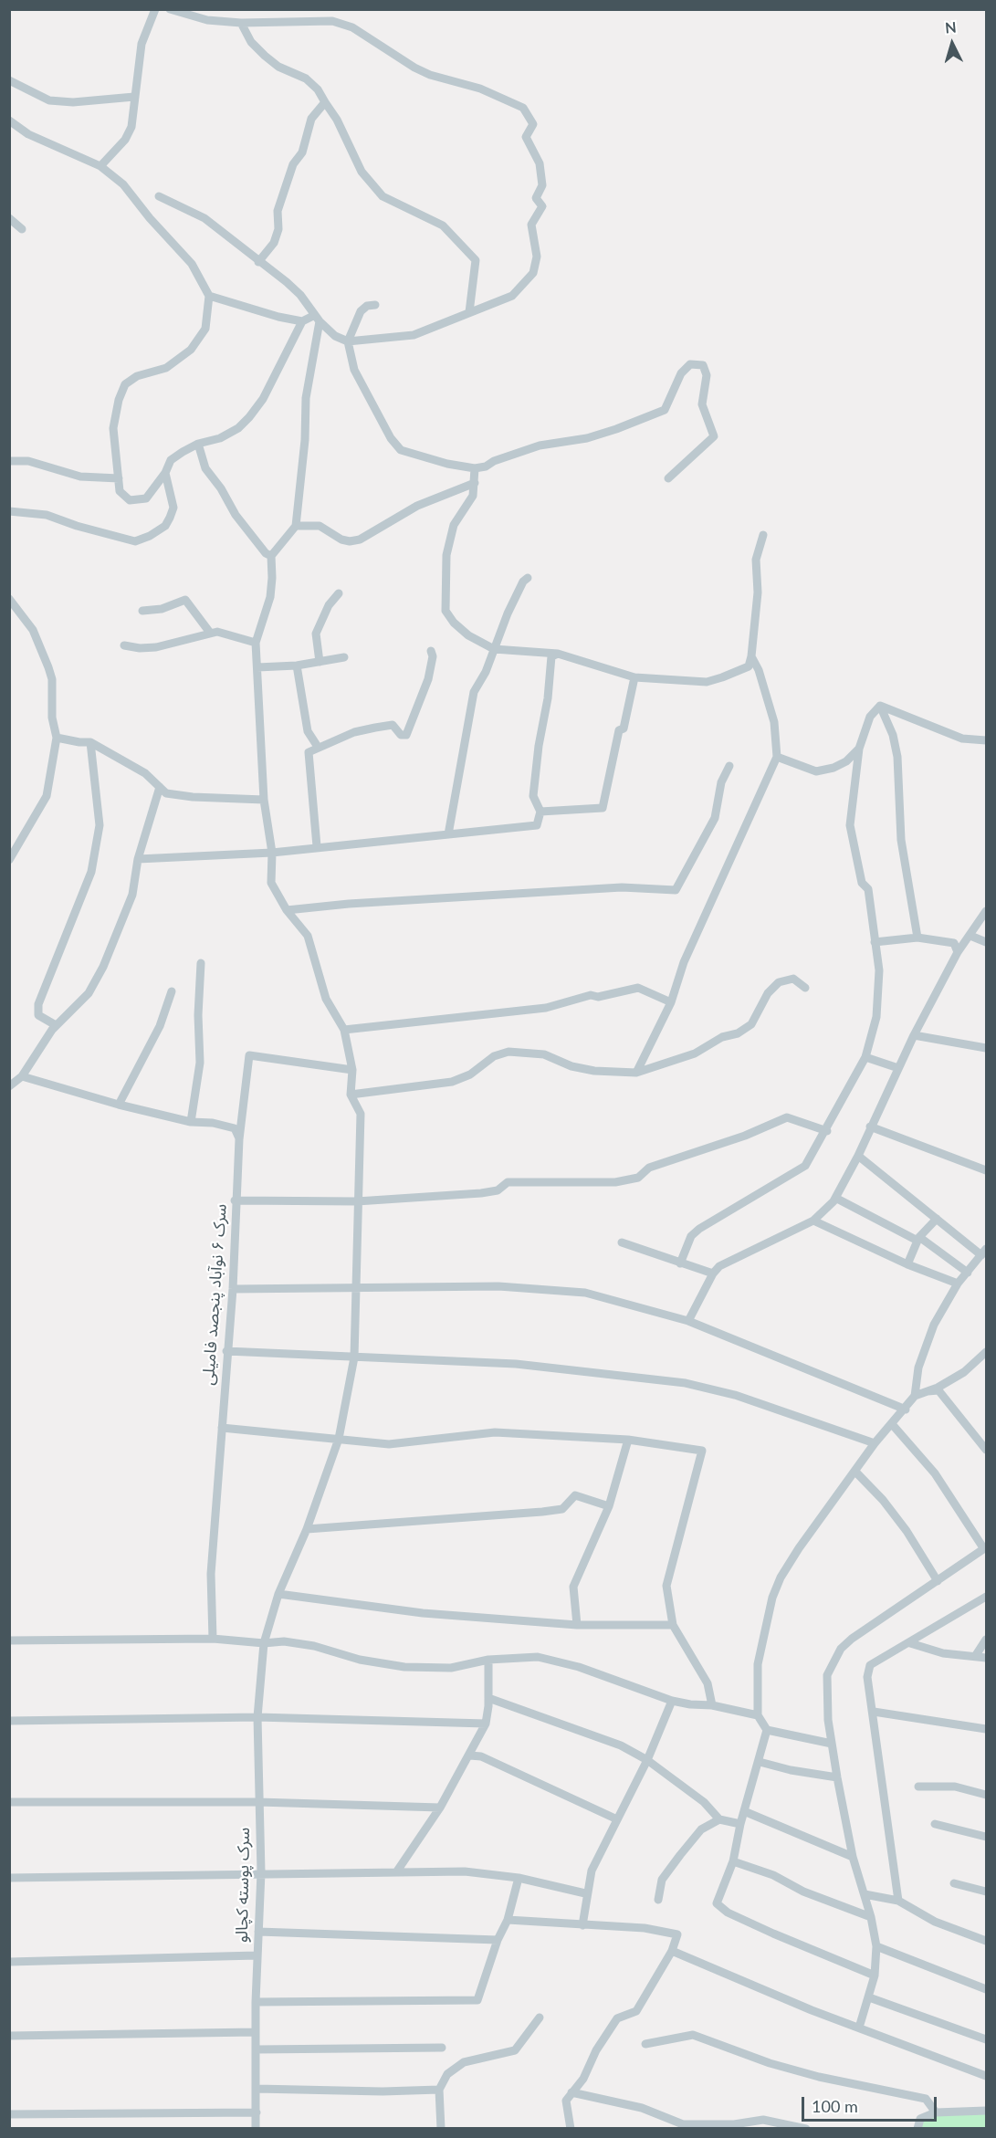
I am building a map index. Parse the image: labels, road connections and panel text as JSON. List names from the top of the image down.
{
  "streets": {
    "street": ["سرک ۶ نوآباد پنجصد فامیلی", "سرک پوسته کچالو"]
  },
  "scale_bar": "100 m",
  "north": "top"
}
